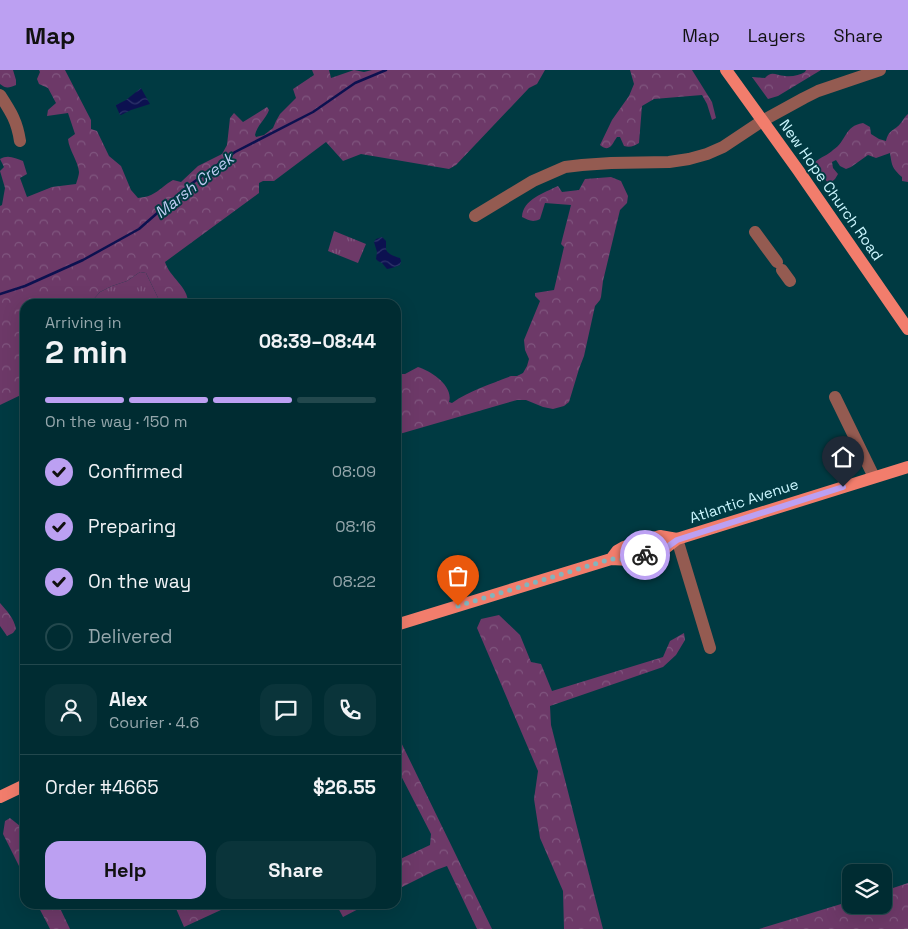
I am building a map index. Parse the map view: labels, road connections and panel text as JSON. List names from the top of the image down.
{
  "streets": {
    "main road": ["New Hope Church Road", "Atlantic Avenue"]
  },
  "water": ["Marsh Creek"],
  "page": {
    "header": "Map",
    "nav": ["Map", "Layers", "Share"],
    "heading": ["2 min", "Arriving in", "08:39–08:44"],
    "panel": [
      "Alex",
      "Courier · 4.6",
      "Order #4665",
      "$26.55"
    ],
    "bar": "On the way · 150 m",
    "list": [
      ["Confirmed", "08:09"],
      ["Preparing", "08:16"],
      ["On the way", "08:22"],
      "Delivered"
    ],
    "buttons": ["Help", "Share"]
  }
}
